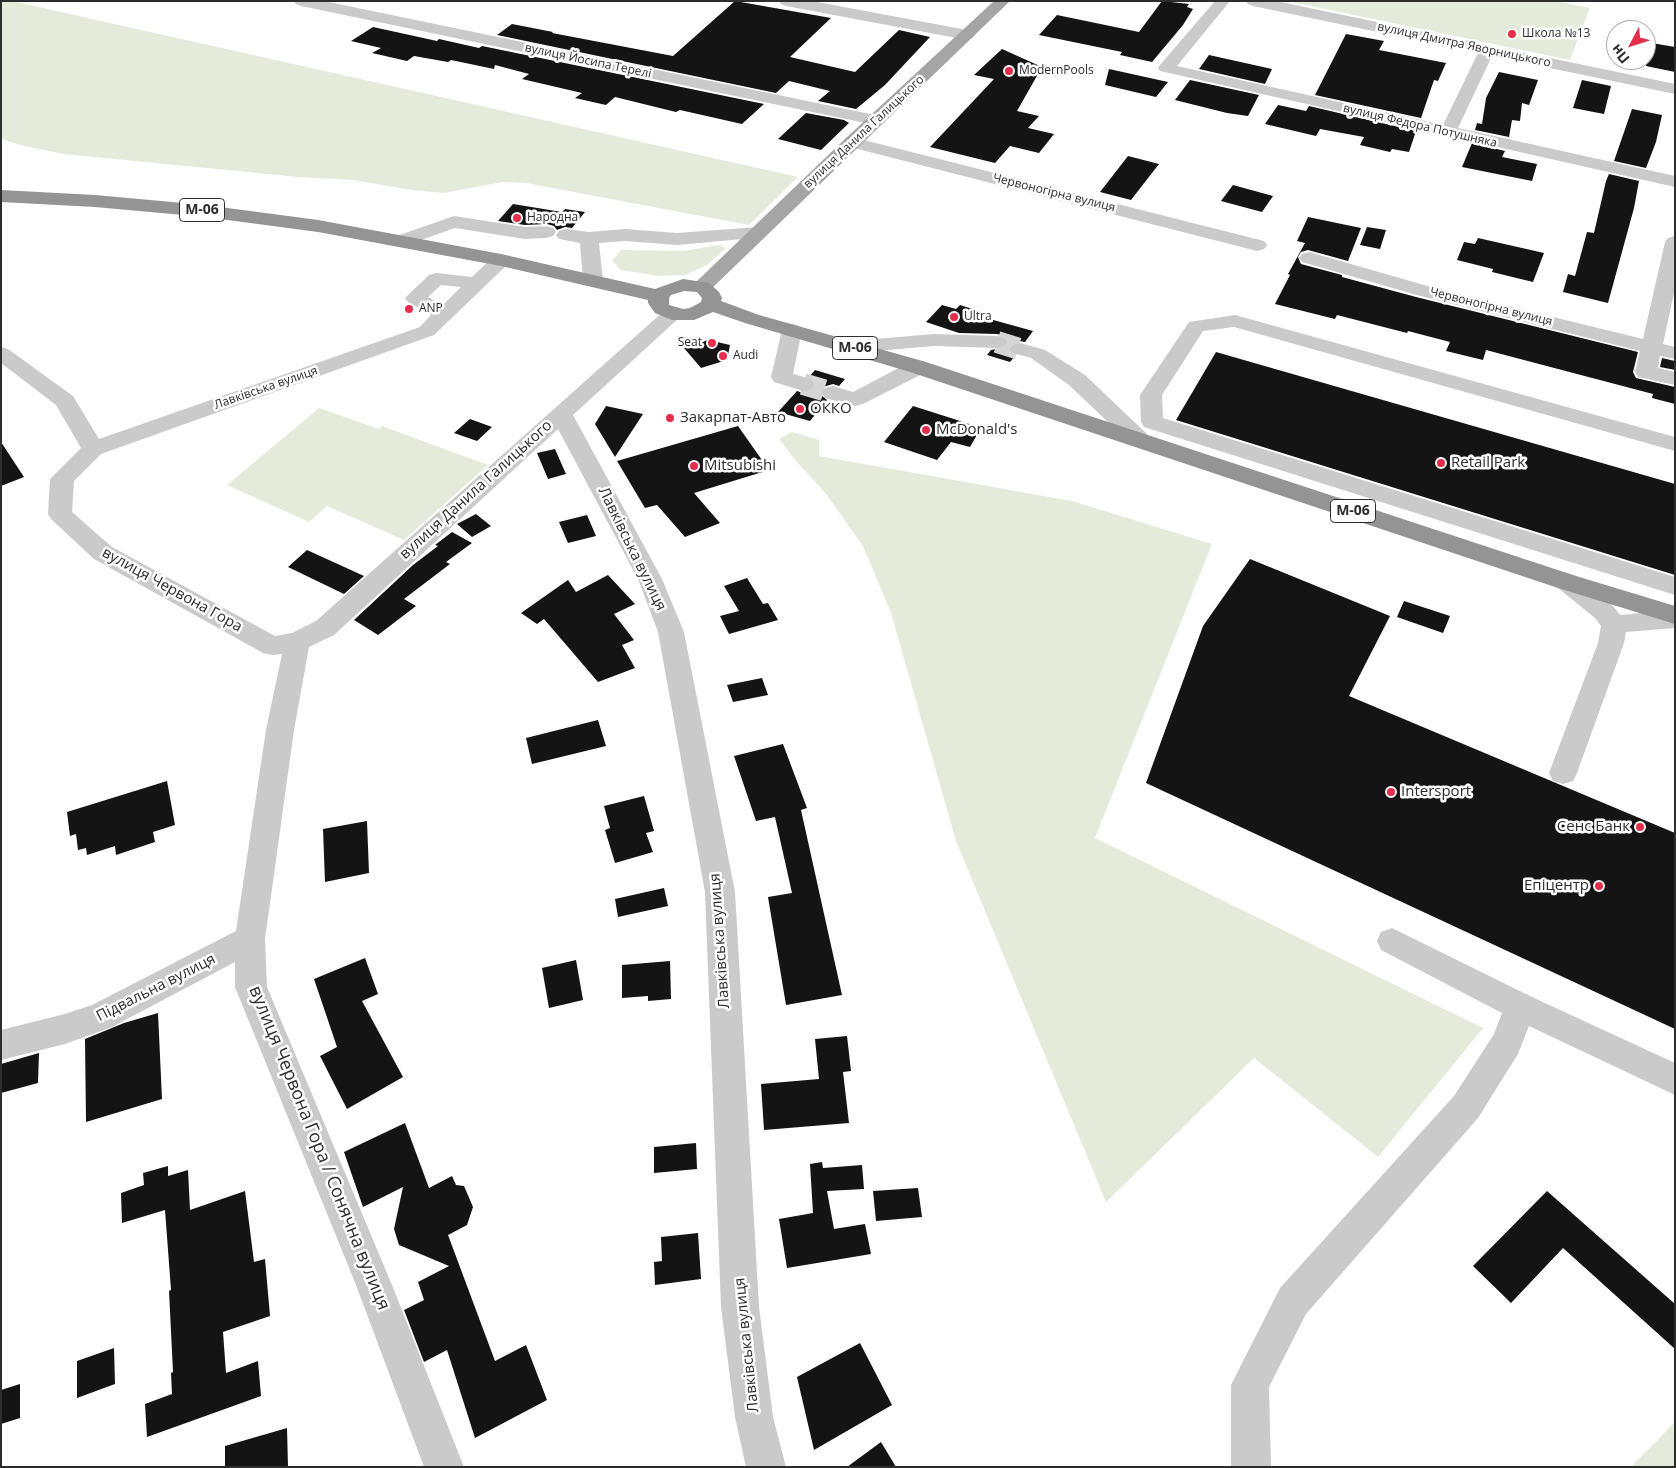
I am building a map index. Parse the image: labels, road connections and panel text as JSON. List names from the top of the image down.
{
  "streets": {
    "highway": ["М-06"],
    "main road": ["вулиця Данила Галицького"],
    "street": [
      "вулиця Дмитра Яворницького",
      "вулиця Йосипа Терелі",
      "вулиця Федора Потушняка",
      "Червоногірна вулиця",
      "Лавківська вулиця",
      "вулиця Червона Гора",
      "Підвальна вулиця",
      "вулиця Червона Гора / Сонячна вулиця"
    ]
  },
  "crossings": [
    ["вулиця Йосипа Терелі", "вулиця Данила Галицького"],
    ["вулиця Данила Галицького", "Червоногірна вулиця"],
    ["вулиця Данила Галицького", "М-06"],
    ["вулиця Данила Галицького", "Лавківська вулиця"],
    ["вулиця Данила Галицького", "вулиця Червона Гора"],
    ["вулиця Данила Галицького", "вулиця Червона Гора / Сонячна вулиця"],
    ["М-06", "Лавківська вулиця"],
    ["Лавківська вулиця", "вулиця Червона Гора"],
    ["вулиця Червона Гора", "вулиця Червона Гора / Сонячна вулиця"],
    ["Підвальна вулиця", "вулиця Червона Гора / Сонячна вулиця"]
  ],
  "places": [
    "Школа №13",
    "ModernPools",
    "Народна",
    "ANP",
    "Ultra",
    "Seat",
    "Audi",
    "ОККО",
    "Закарпат-Авто",
    "McDonald's",
    "Retail Park",
    "Mitsubishi",
    "Intersport",
    "Сенс Банк",
    "Епіцентр"
  ],
  "north": "bottom left"
}
